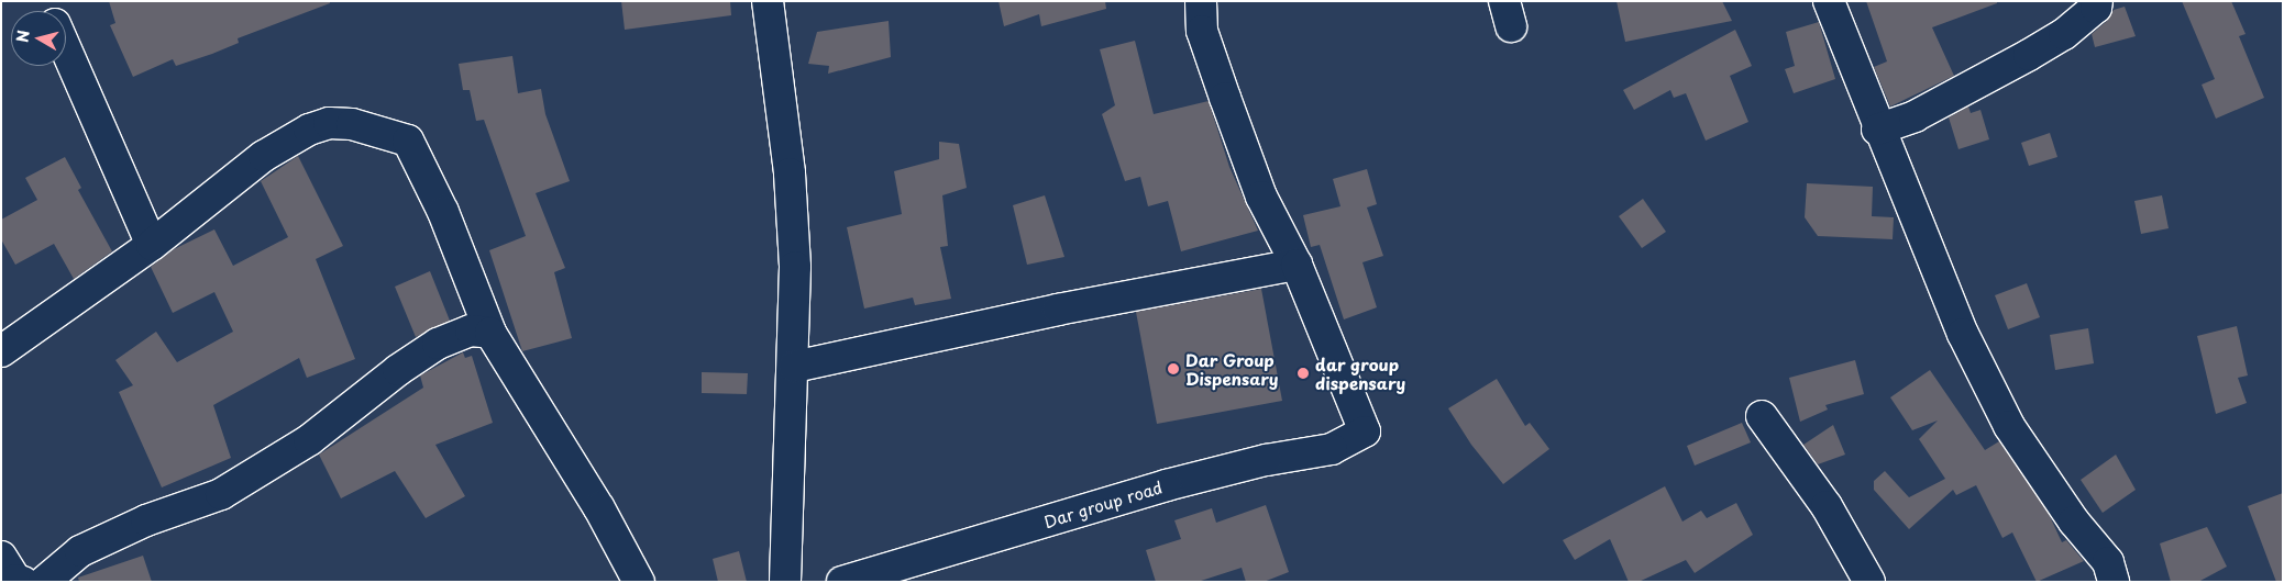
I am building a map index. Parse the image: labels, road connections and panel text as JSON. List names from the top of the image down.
{
  "streets": {
    "street": ["Dar group road"]
  },
  "places": ["Dar Group Dispensary", "dar group dispensary"],
  "north": "left"
}
